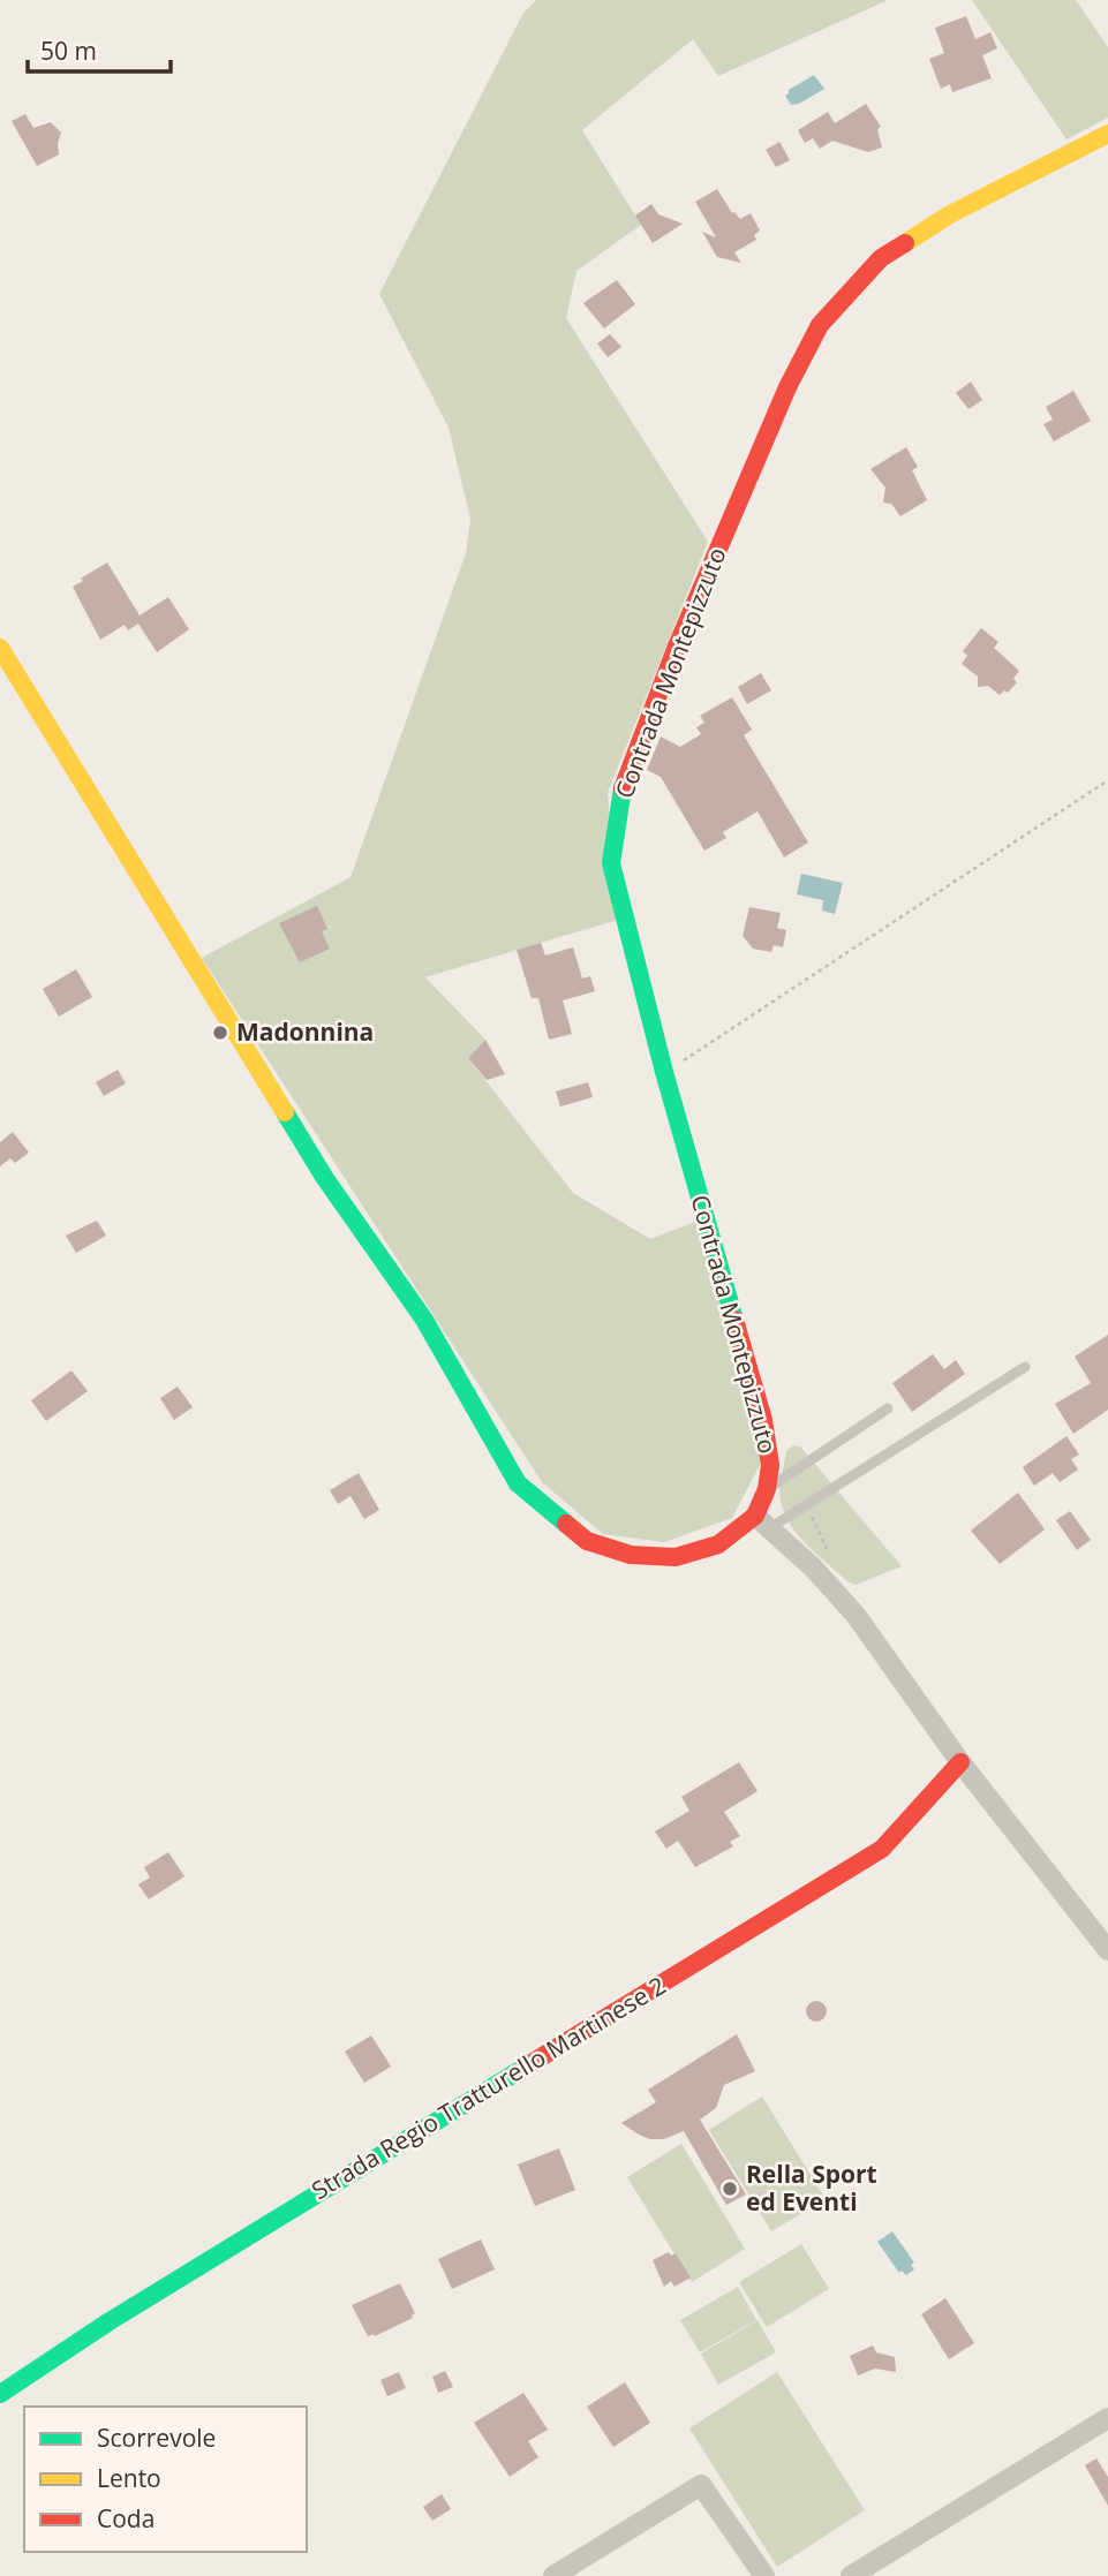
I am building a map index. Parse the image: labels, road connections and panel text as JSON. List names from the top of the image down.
{
  "streets": {
    "street": ["Contrada Montepizzuto", "Strada Regio Tratturello Martinese 2"]
  },
  "places": ["Madonnina", "Rella Sport ed Eventi"],
  "legend": ["Scorrevole", "Lento", "Coda"],
  "scale_bar": "50 m"
}
